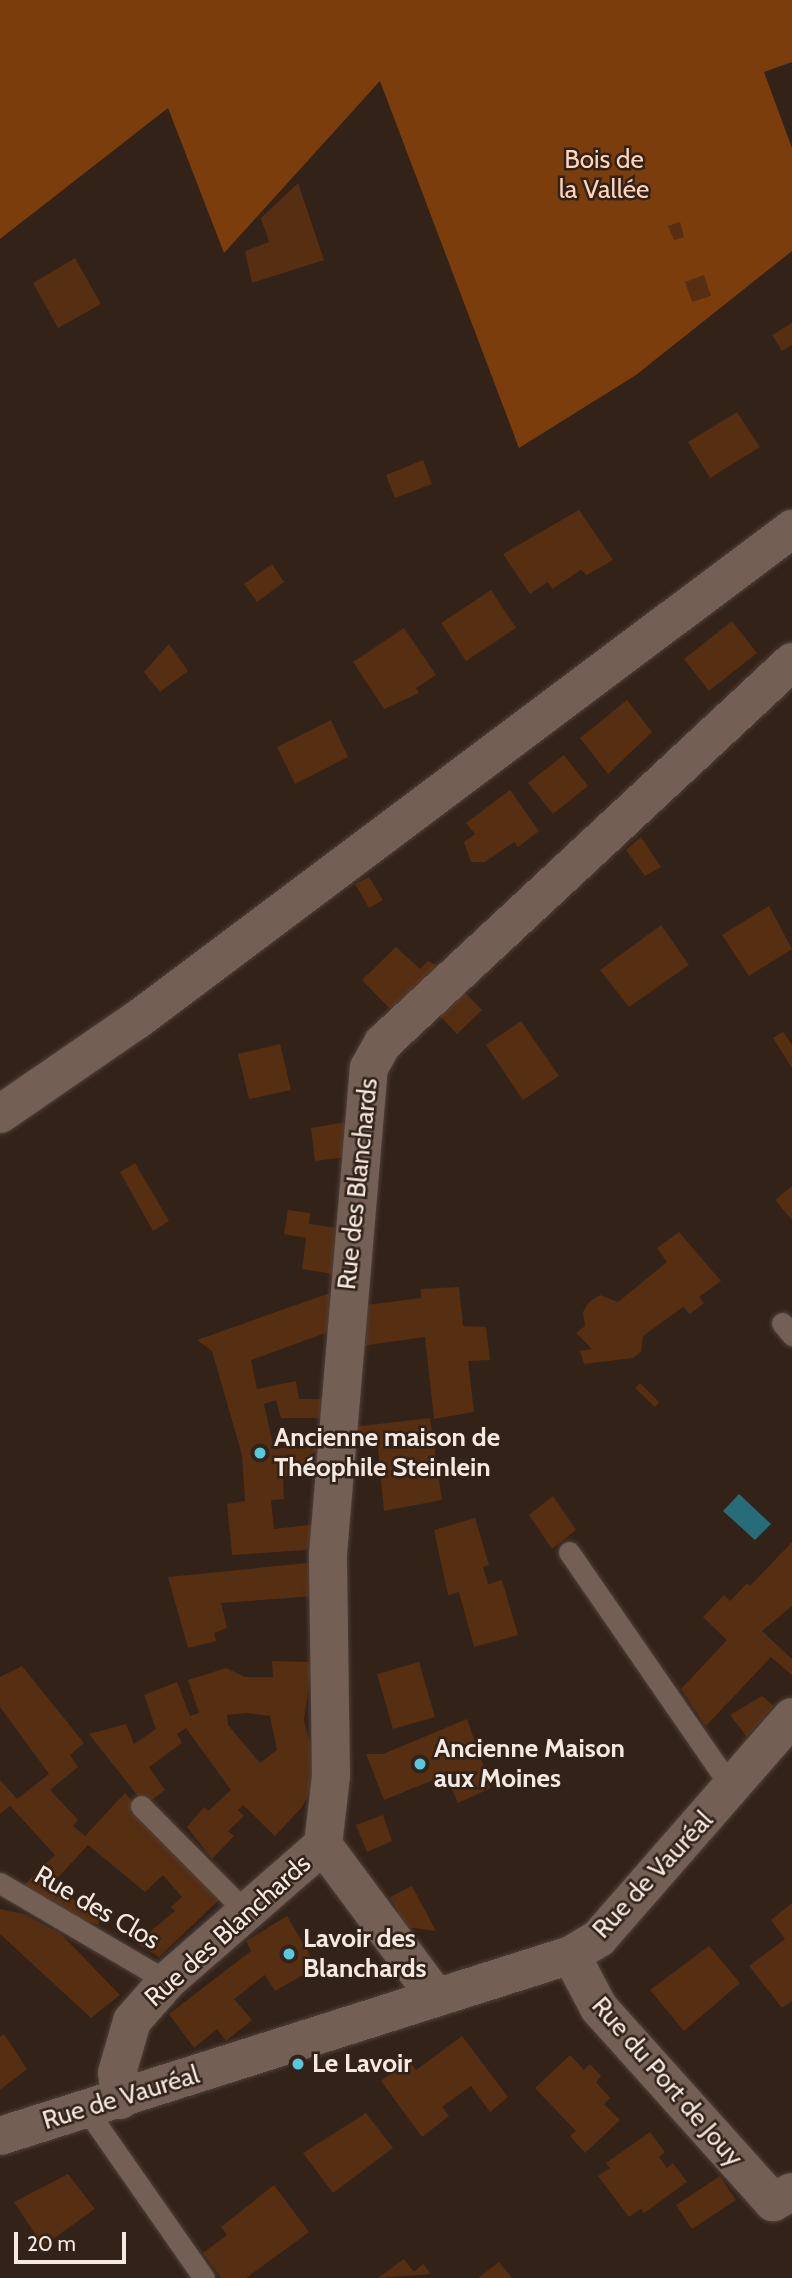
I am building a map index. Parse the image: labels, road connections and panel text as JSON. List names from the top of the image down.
{
  "streets": {
    "street": ["Rue des Blanchards", "Rue de Vauréal", "Rue du Port de Jouy"],
    "lane": ["Rue des Clos"]
  },
  "crossings": [
    ["Rue des Blanchards", "Rue de Vauréal"],
    ["Rue des Blanchards", "Rue des Clos"],
    ["Rue de Vauréal", "Rue du Port de Jouy"]
  ],
  "parks": ["Bois de la Vallée"],
  "places": [
    "Ancienne maison de Théophile Steinlein",
    "Ancienne Maison aux Moines",
    "Lavoir des Blanchards",
    "Le Lavoir"
  ],
  "scale_bar": "20 m"
}
